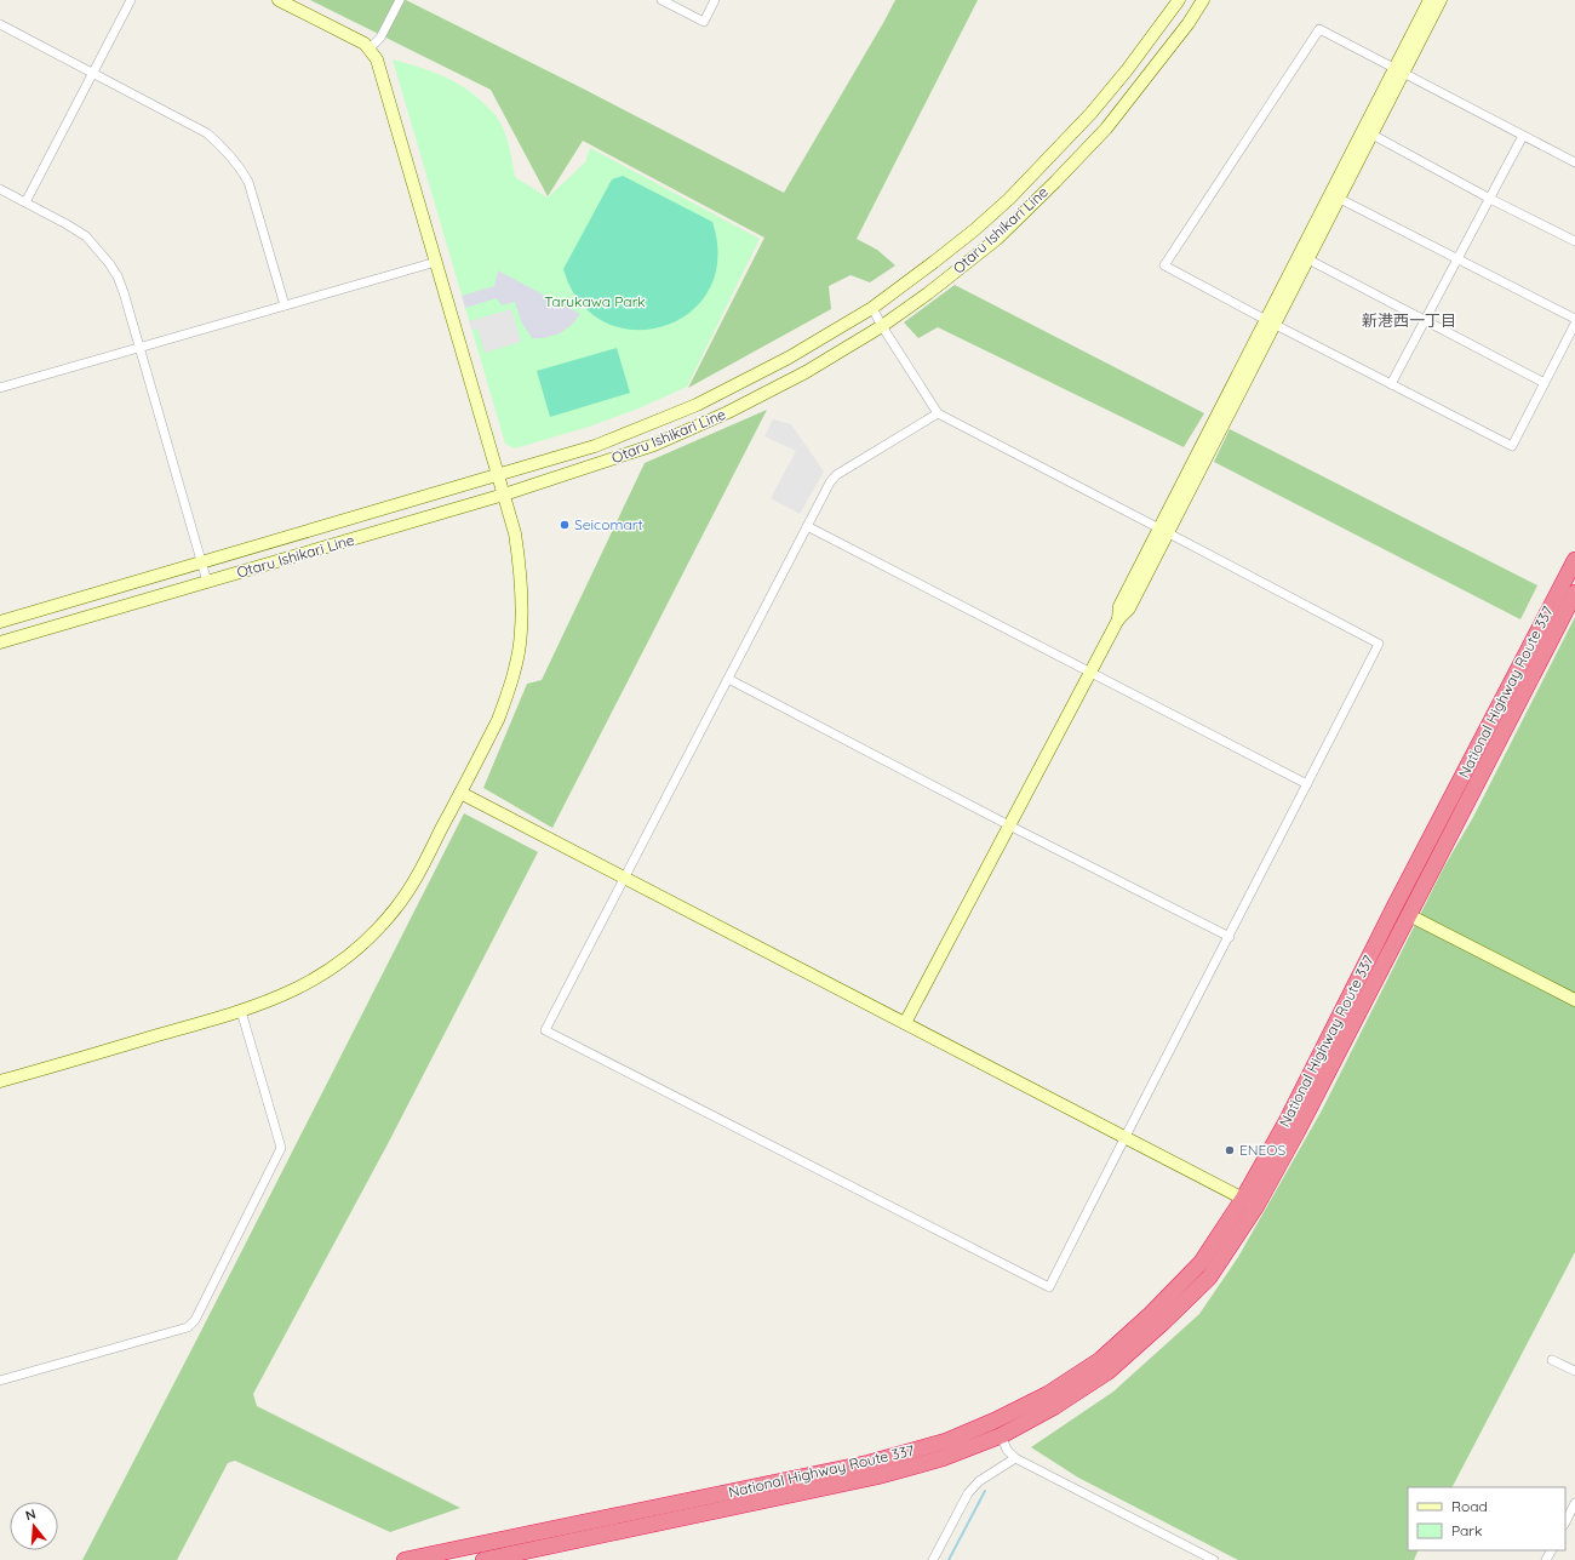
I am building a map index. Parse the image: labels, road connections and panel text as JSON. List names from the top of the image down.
{
  "streets": {
    "highway": ["National Highway Route 337"],
    "street": ["Otaru Ishikari Line"]
  },
  "districts": ["新港西一丁目"],
  "parks": ["Tarukawa Park"],
  "places": ["Seicomart", "ENEOS"],
  "legend": ["Road", "Park"],
  "north": "top"
}
